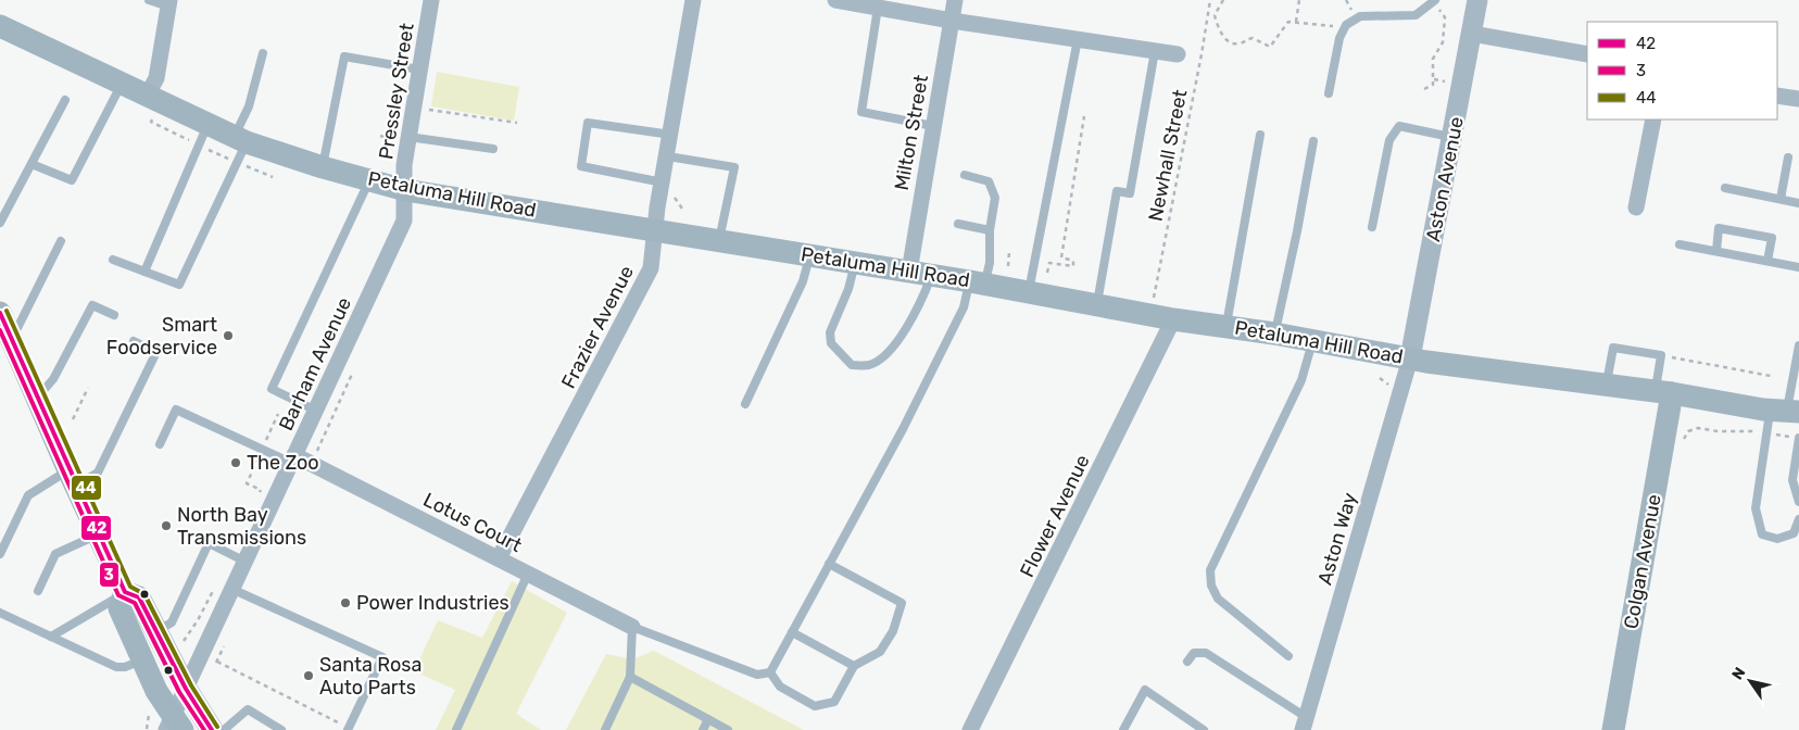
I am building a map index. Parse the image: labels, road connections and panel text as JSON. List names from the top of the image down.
{
  "streets": {
    "main road": ["Petaluma Hill Road", "Colgan Avenue"],
    "street": [
      "Pressley Street",
      "Milton Street",
      "Aston Avenue",
      "Frazier Avenue",
      "Barham Avenue",
      "Flower Avenue",
      "Lotus Court",
      "Aston Way"
    ],
    "path": ["Newhall Street"]
  },
  "crossings": [
    ["Pressley Street", "Petaluma Hill Road"],
    ["Pressley Street", "Barham Avenue"],
    ["Milton Street", "Petaluma Hill Road"],
    ["Newhall Street", "Petaluma Hill Road"],
    ["Aston Avenue", "Petaluma Hill Road"],
    ["Aston Avenue", "Aston Way"],
    ["Petaluma Hill Road", "Frazier Avenue"],
    ["Petaluma Hill Road", "Barham Avenue"],
    ["Petaluma Hill Road", "Flower Avenue"],
    ["Petaluma Hill Road", "Aston Way"],
    ["Petaluma Hill Road", "Colgan Avenue"],
    ["Frazier Avenue", "Lotus Court"],
    ["Barham Avenue", "Lotus Court"]
  ],
  "places": [
    "Smart Foodservice",
    "The Zoo",
    "North Bay Transmissions",
    "Power Industries",
    "Santa Rosa Auto Parts"
  ],
  "lines": ["transit line 44", "transit line 42", "transit line 3"],
  "legend": ["42", "3", "44"],
  "north": "top left"
}
